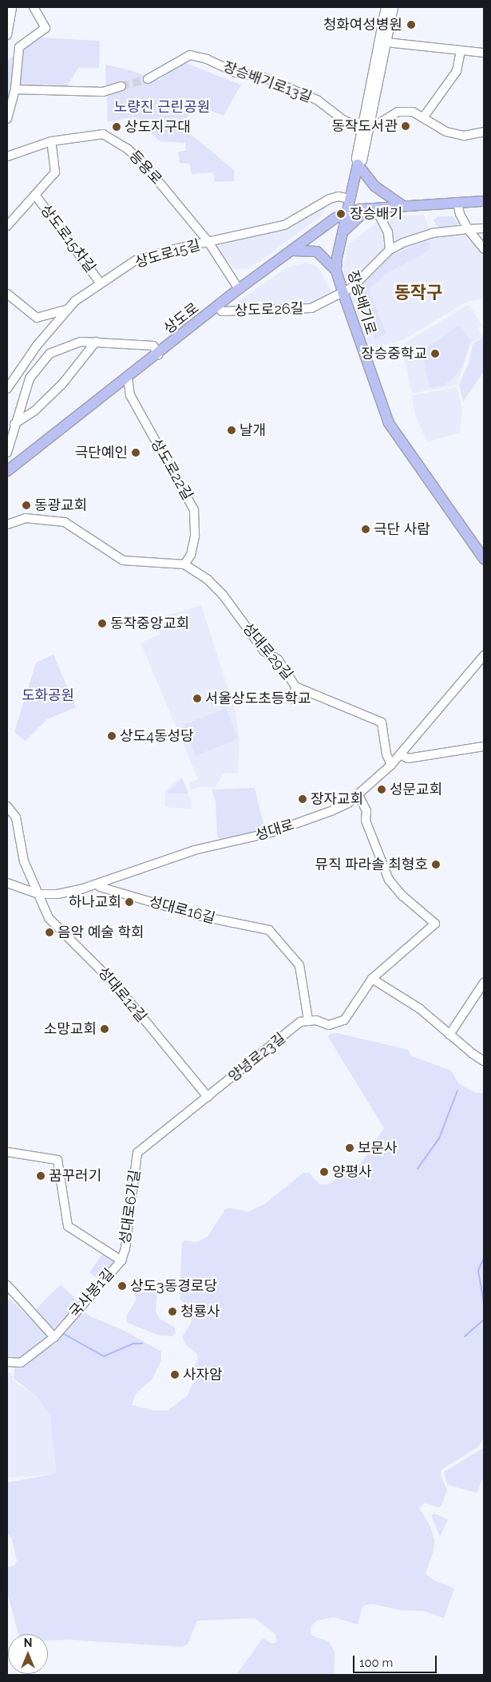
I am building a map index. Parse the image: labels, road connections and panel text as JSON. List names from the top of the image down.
{
  "streets": {
    "main road": ["장승배기로", "상도로"],
    "street": [
      "장승배기로13길",
      "등용로",
      "상도로15차길",
      "상도로15길",
      "상도로26길",
      "상도로22길",
      "성대로29길",
      "성대로",
      "성대로16길",
      "성대로12길",
      "양녕로23길",
      "성대로6가길",
      "국사봉1길"
    ]
  },
  "crossings": [
    ["장승배기로13길", "장승배기로"],
    ["등용로", "상도로15길"],
    ["등용로", "상도로"],
    ["상도로15차길", "상도로15길"],
    ["상도로15길", "장승배기로"],
    ["장승배기로", "상도로26길"],
    ["장승배기로", "상도로"],
    ["상도로26길", "상도로"],
    ["상도로", "상도로22길"],
    ["상도로22길", "성대로29길"],
    ["성대로29길", "성대로"],
    ["성대로", "성대로16길"],
    ["성대로", "성대로12길"],
    ["성대로16길", "양녕로23길"],
    ["성대로12길", "양녕로23길"],
    ["양녕로23길", "성대로6가길"],
    ["성대로6가길", "국사봉1길"]
  ],
  "districts": ["동작구"],
  "parks": ["노량진 근린공원", "도화공원"],
  "places": [
    "청화여성병원",
    "동작도서관",
    "상도지구대",
    "장승배기",
    "장승중학교",
    "날개",
    "극단예인",
    "동광교회",
    "극단 사람",
    "동작중앙교회",
    "서울상도초등학교",
    "상도4동성당",
    "성문교회",
    "장자교회",
    "뮤직 파라솔 최형호",
    "하나교회",
    "음악 예술 학회",
    "소망교회",
    "보문사",
    "양평사",
    "꿈꾸러기",
    "상도3동경로당",
    "청룡사",
    "사자암"
  ],
  "scale_bar": "100 m",
  "north": "top"
}
